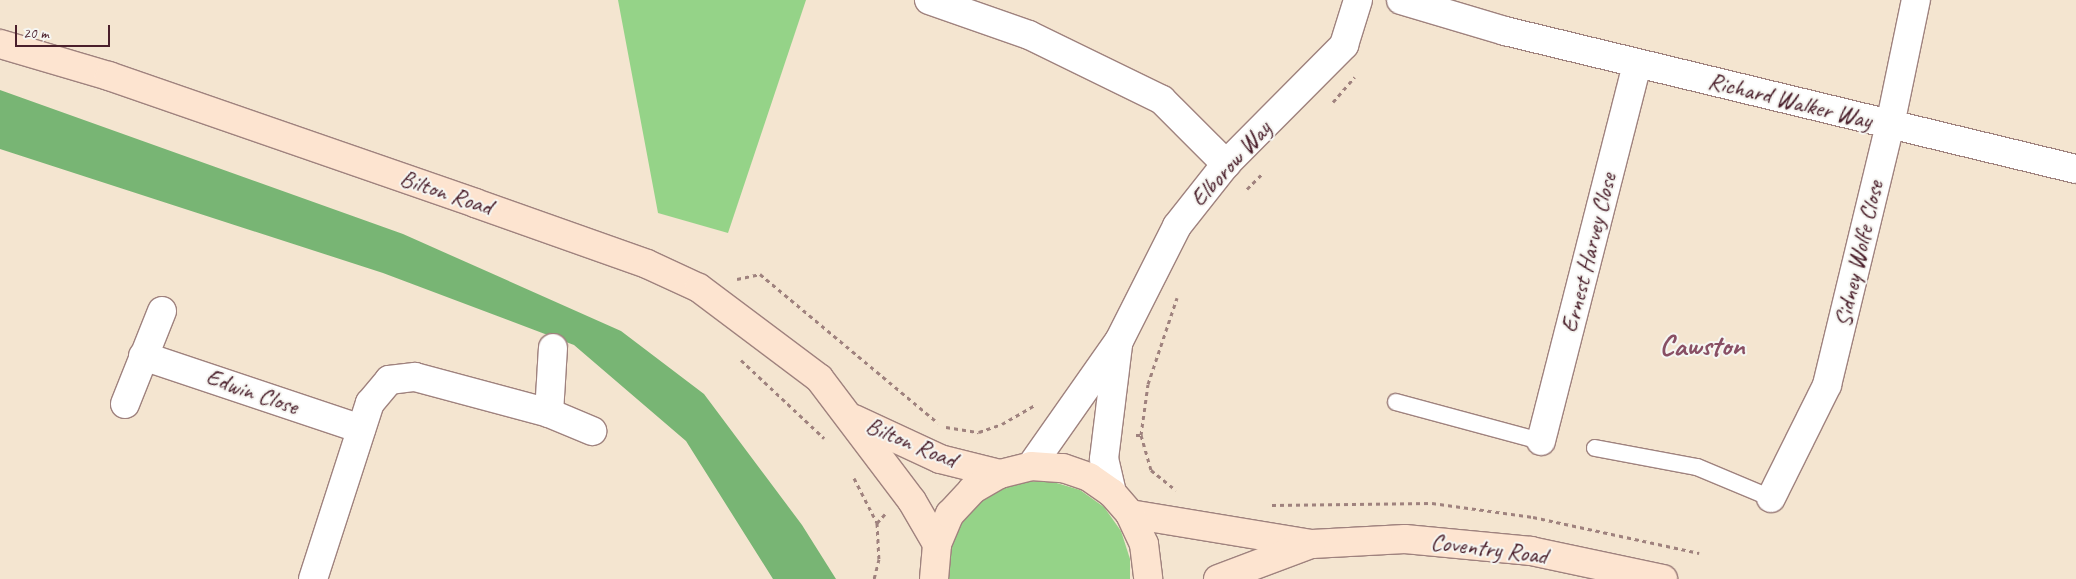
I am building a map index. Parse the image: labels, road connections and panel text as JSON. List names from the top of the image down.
{
  "streets": {
    "main road": ["Bilton Road", "Coventry Road"],
    "street": [
      "Richard Walker Way",
      "Elborow Way",
      "Ernest Harvey Close",
      "Sidney Wolfe Close",
      "Edwin Close"
    ]
  },
  "crossings": [
    ["Richard Walker Way", "Ernest Harvey Close"],
    ["Richard Walker Way", "Sidney Wolfe Close"]
  ],
  "districts": ["Cawston"],
  "scale_bar": "20 m"
}
